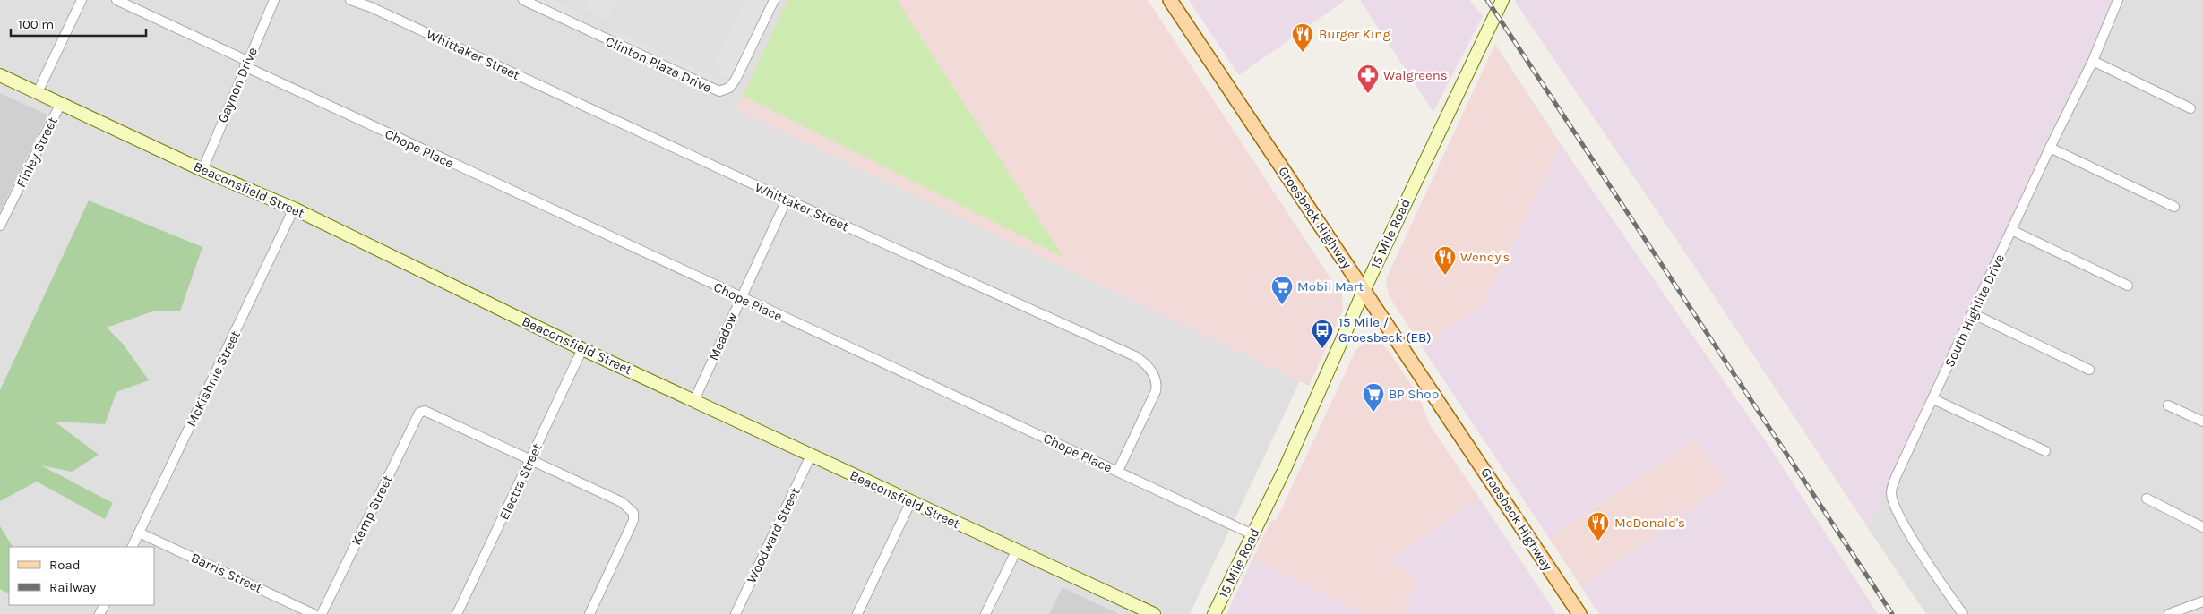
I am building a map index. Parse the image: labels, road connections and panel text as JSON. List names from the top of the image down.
{
  "streets": {
    "main road": ["Groesbeck Highway"],
    "street": [
      "Whittaker Street",
      "Clinton Plaza Drive",
      "Gaynon Drive",
      "Chope Place",
      "Finley Street",
      "Beaconsfield Street",
      "15 Mile Road",
      "South Highlite Drive",
      "Meadow",
      "McKishnie Street",
      "Electra Street",
      "Kemp Street",
      "Woodward Street",
      "Barris Street"
    ]
  },
  "crossings": [
    ["Whittaker Street", "Chope Place"],
    ["Whittaker Street", "Meadow"],
    ["Gaynon Drive", "Chope Place"],
    ["Gaynon Drive", "Beaconsfield Street"],
    ["Chope Place", "15 Mile Road"],
    ["Chope Place", "Meadow"],
    ["Finley Street", "Beaconsfield Street"],
    ["Beaconsfield Street", "Meadow"],
    ["Beaconsfield Street", "McKishnie Street"],
    ["Beaconsfield Street", "Electra Street"],
    ["Beaconsfield Street", "Woodward Street"],
    ["Groesbeck Highway", "15 Mile Road"],
    ["McKishnie Street", "Barris Street"],
    ["Electra Street", "Kemp Street"]
  ],
  "places": {
    "restaurant": ["Burger King", "Wendy's", "McDonald's"],
    "pharmacy": ["Walgreens"],
    "supermarket": ["Mobil Mart", "BP Shop"],
    "bus stop": ["15 Mile / Groesbeck (EB)"]
  },
  "legend": ["Road", "Railway"],
  "scale_bar": "100 m"
}
